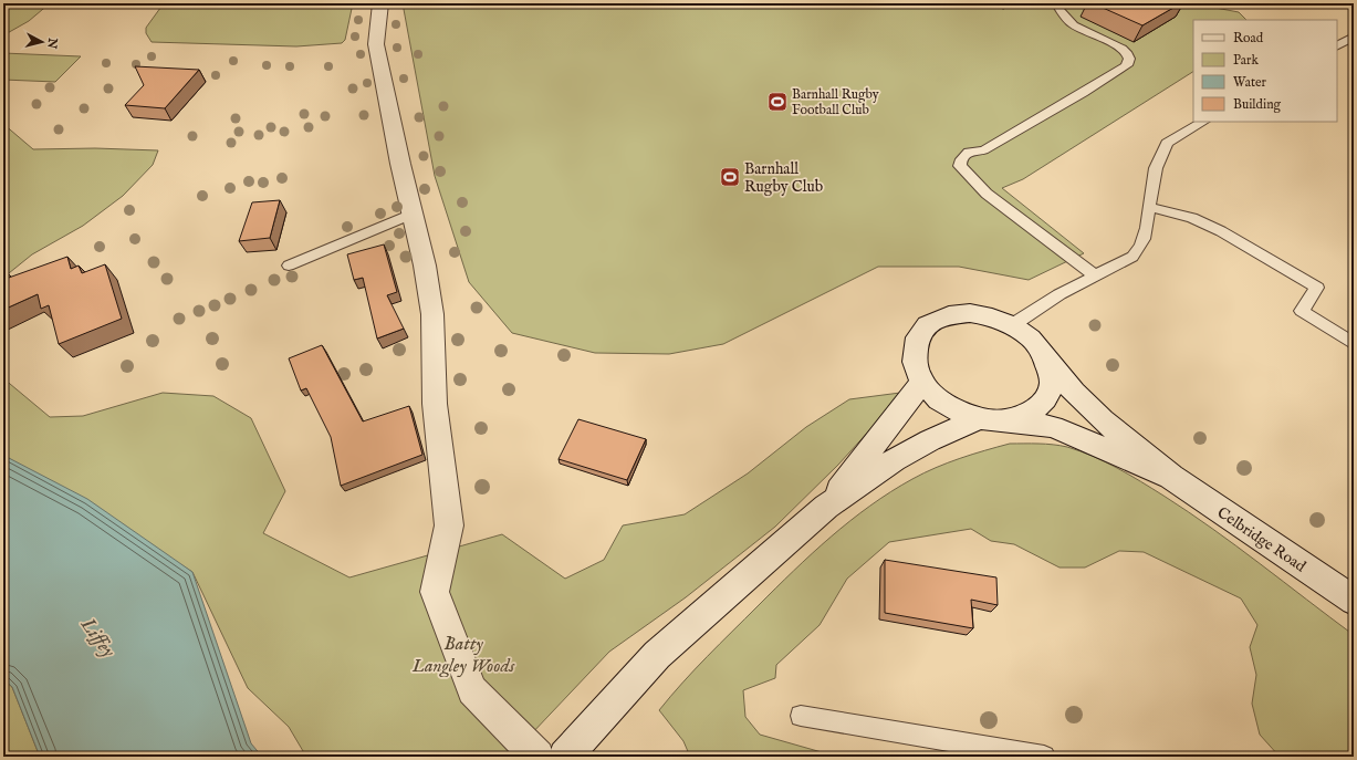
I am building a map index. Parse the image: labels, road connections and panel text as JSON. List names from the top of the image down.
{
  "streets": {
    "main road": ["Celbridge Road"]
  },
  "water": ["Liffey"],
  "parks": ["Batty Langley Woods"],
  "places": {
    "sports": ["Barnhall Rugby Football Club", "Barnhall Rugby Club"]
  },
  "legend": [
    "Road",
    "Park",
    "Water",
    "Building"
  ],
  "north": "right"
}
